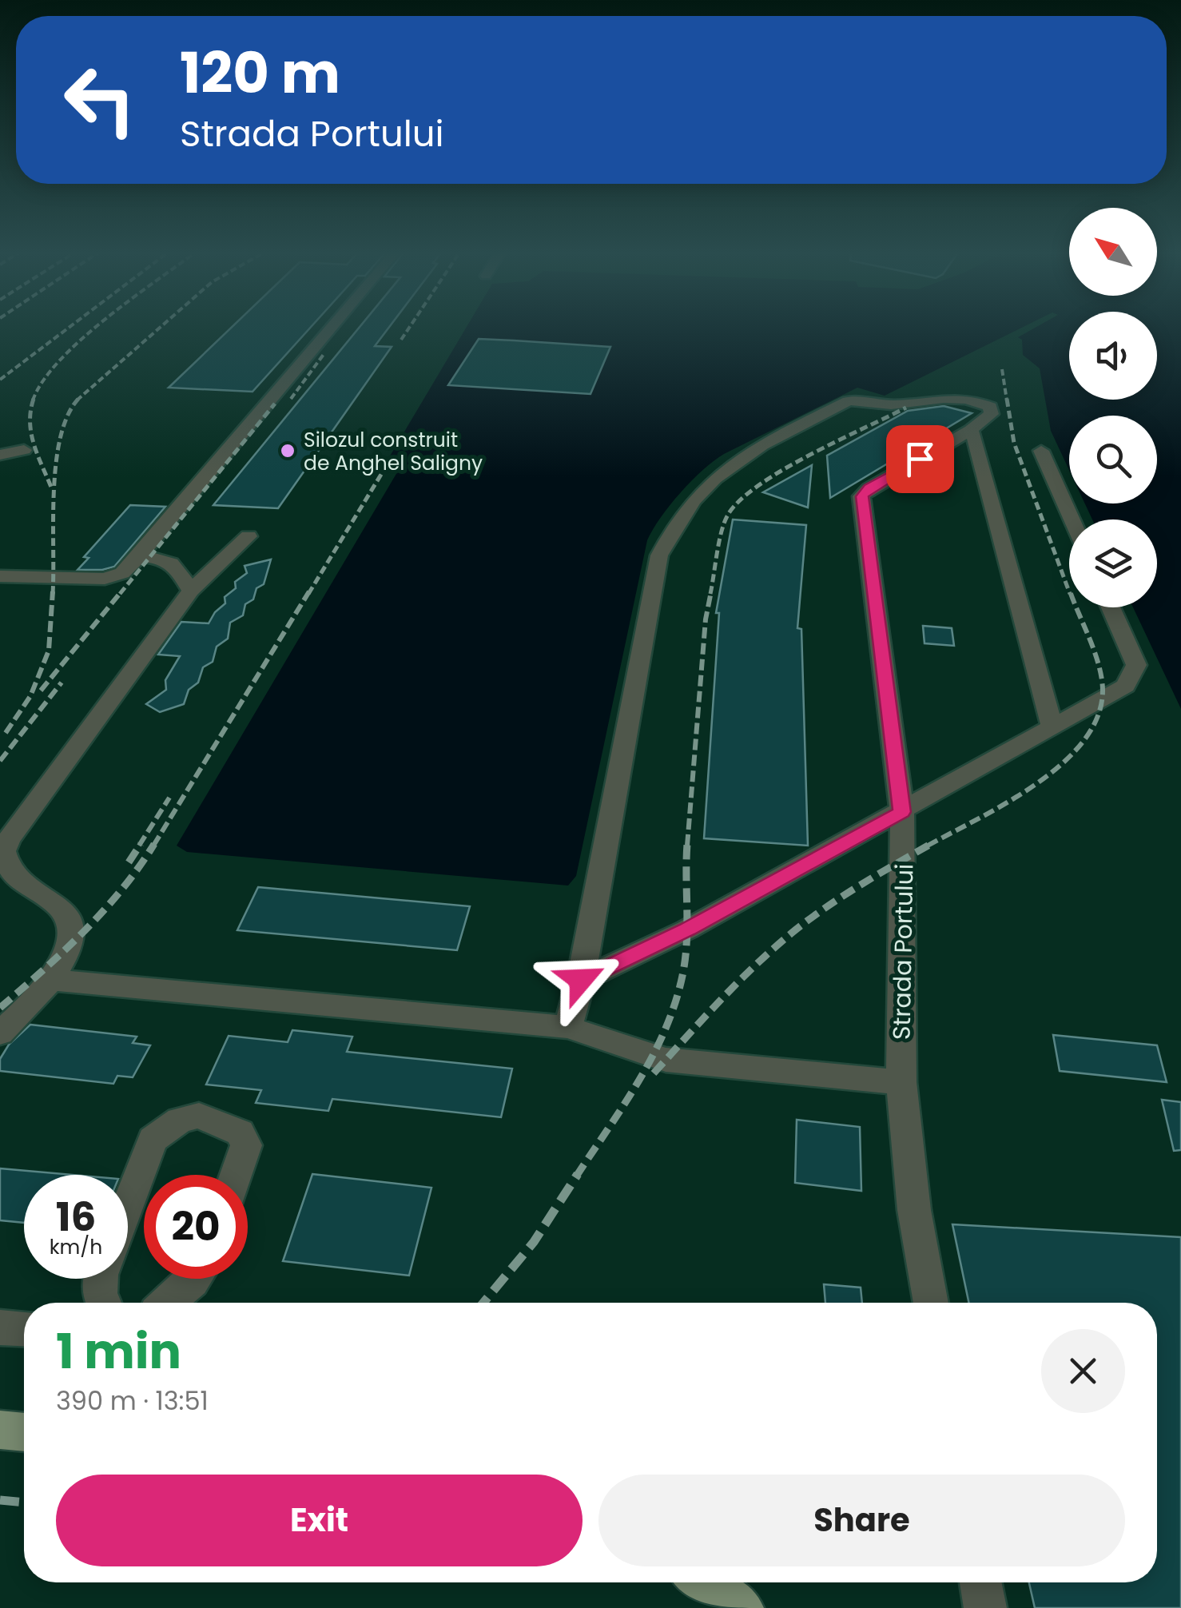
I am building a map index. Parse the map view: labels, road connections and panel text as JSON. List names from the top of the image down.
{
  "streets": {
    "street": ["Strada Portului"]
  },
  "places": ["Silozul construit de Anghel Saligny"],
  "north": "top left",
  "page": {
    "turn": ["120 m", "Strada Portului"],
    "speed": "16 km/h",
    "limit": "20",
    "heading": ["1 min", "390 m · 13:51"],
    "buttons": ["Exit", "Share"]
  }
}
